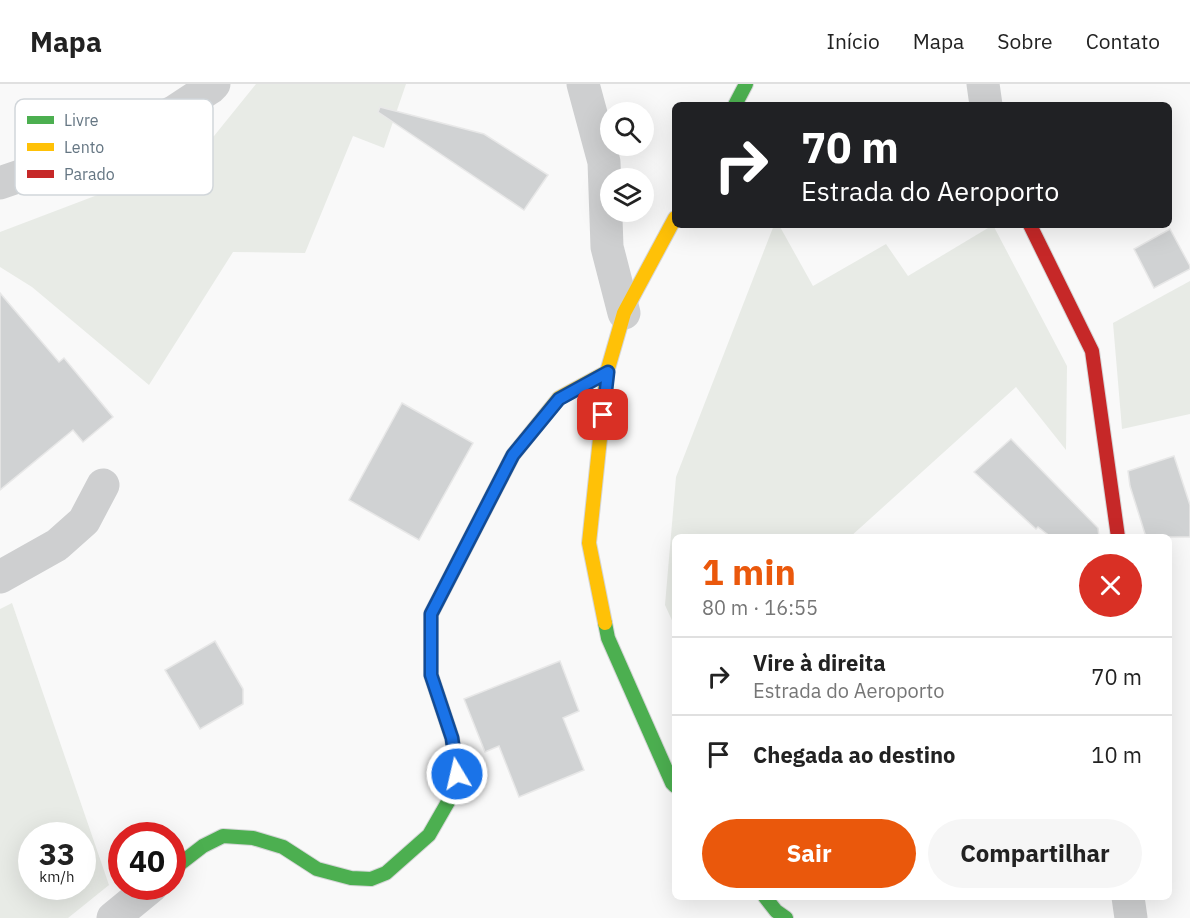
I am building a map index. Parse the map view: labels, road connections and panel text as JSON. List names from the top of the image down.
{
  "legend": ["Livre", "Lento", "Parado"],
  "page": {
    "header": "Mapa",
    "nav": [
      "Início",
      "Mapa",
      "Sobre",
      "Contato"
    ],
    "turn": ["70 m", "Estrada do Aeroporto"],
    "heading": ["1 min", "80 m · 16:55"],
    "list": [
      {
        "name": "Vire à direita",
        "note": "Estrada do Aeroporto",
        "value": "70 m"
      },
      {
        "name": "Chegada ao destino",
        "value": "10 m"
      }
    ],
    "buttons": ["Sair", "Compartilhar"],
    "speed": "33 km/h",
    "limit": "40"
  }
}
